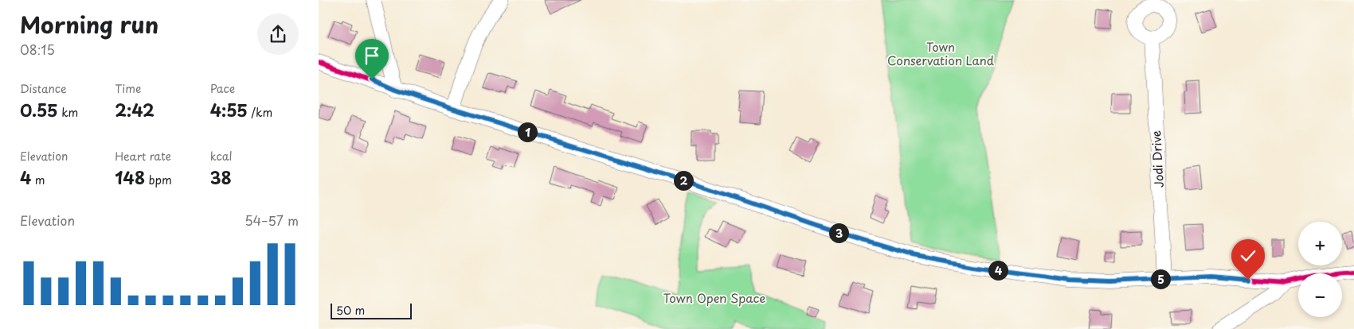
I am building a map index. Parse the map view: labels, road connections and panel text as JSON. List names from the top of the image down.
{
  "streets": {
    "street": ["Jodi Drive"]
  },
  "parks": ["Town Conservation Land", "Town Open Space"],
  "scale_bar": "50 m",
  "page": {
    "heading": ["Morning run", "08:15"],
    "stats": [
      ["Distance", "0.55 km"],
      ["Time", "2:42"],
      ["Pace", "4:55 /km"],
      ["Elevation", "4 m"],
      ["Heart rate", "148 bpm"],
      ["kcal", "38"]
    ],
    "pins": [
      "1",
      "2",
      "3",
      "4",
      "5"
    ],
    "chart": ["Elevation", "54–57 m"],
    "map_buttons": ["+", "−"],
    "scale": "50 m"
  }
}
